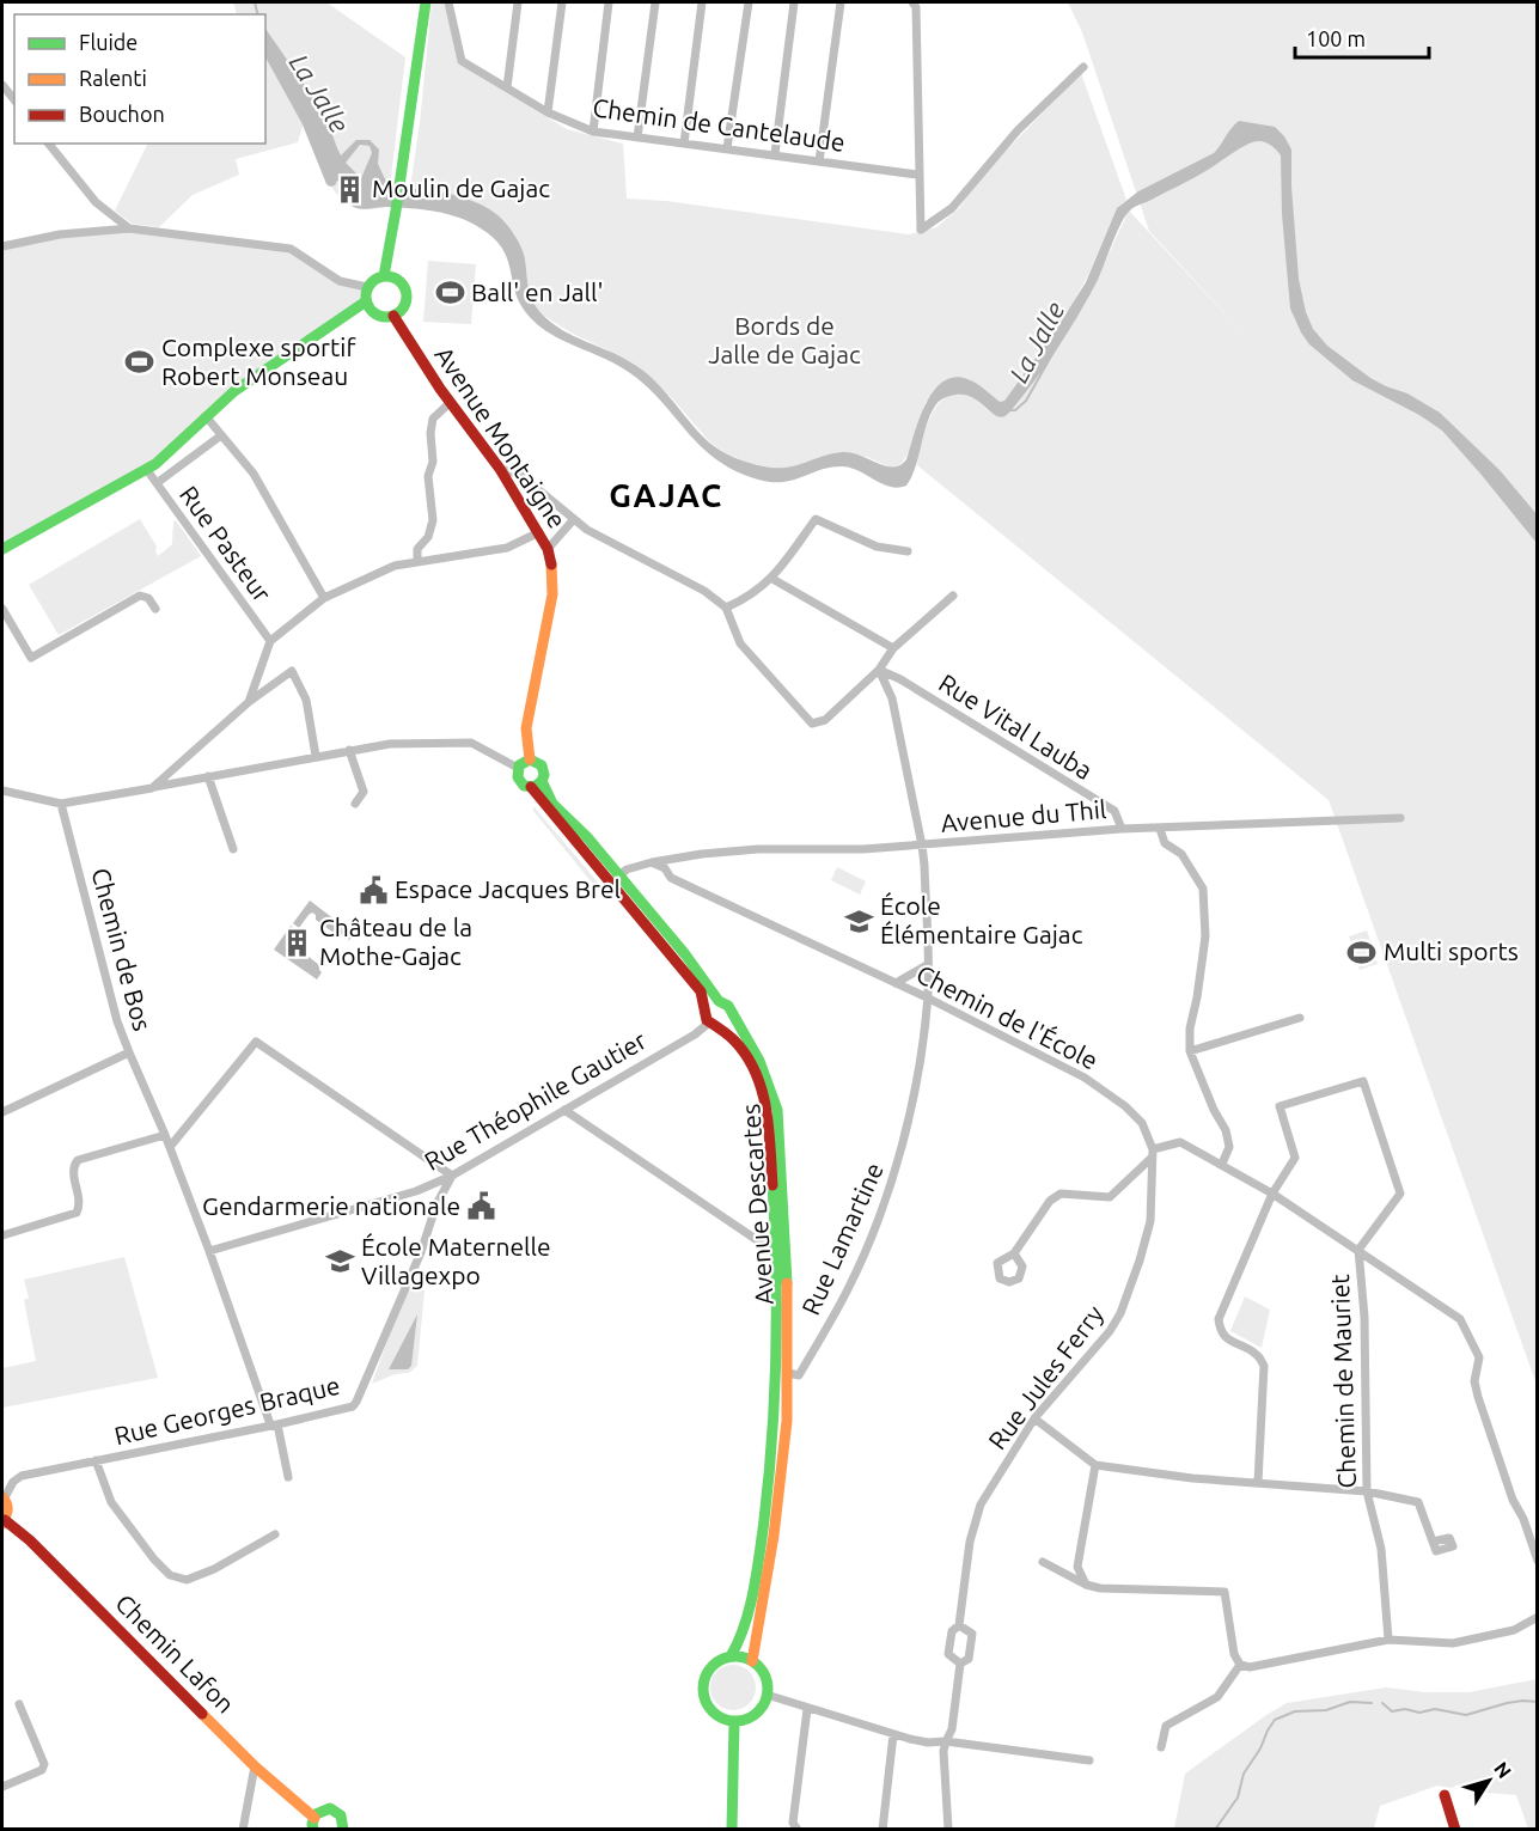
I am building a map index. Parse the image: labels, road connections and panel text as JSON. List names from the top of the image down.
{
  "streets": {
    "main road": ["Avenue Montaigne", "Avenue Descartes", "Chemin Lafon"],
    "street": [
      "Chemin de Cantelaude",
      "Rue Pasteur",
      "Rue Vital Lauba",
      "Avenue du Thil",
      "Chemin de Bos",
      "Chemin de l'École",
      "Rue Théophile Gautier",
      "Rue Lamartine",
      "Rue Jules Ferry",
      "Chemin de Mauriet",
      "Rue Georges Braque"
    ]
  },
  "crossings": [
    ["Avenue Montaigne", "Avenue Descartes"],
    ["Rue Vital Lauba", "Avenue du Thil"],
    ["Rue Vital Lauba", "Rue Lamartine"],
    ["Avenue du Thil", "Chemin de l'École"],
    ["Avenue du Thil", "Rue Lamartine"],
    ["Chemin de l'École", "Rue Lamartine"],
    ["Chemin de l'École", "Rue Jules Ferry"],
    ["Rue Théophile Gautier", "Avenue Descartes"],
    ["Rue Théophile Gautier", "Rue Georges Braque"],
    ["Avenue Descartes", "Rue Lamartine"]
  ],
  "districts": ["GAJAC"],
  "water": ["La Jalle"],
  "parks": ["Bords de Jalle de Gajac"],
  "places": {
    "building": ["Moulin de Gajac", "Château de la Mothe-Gajac"],
    "sports": ["Ball' en Jall'", "Complexe sportif Robert Monseau", "Multi sports"],
    "public building": ["Espace Jacques Brel", "Gendarmerie nationale"],
    "school or university": ["École Élémentaire Gajac", "École Maternelle Villagexpo"]
  },
  "legend": ["Fluide", "Ralenti", "Bouchon"],
  "scale_bar": "100 m",
  "north": "top right"
}
